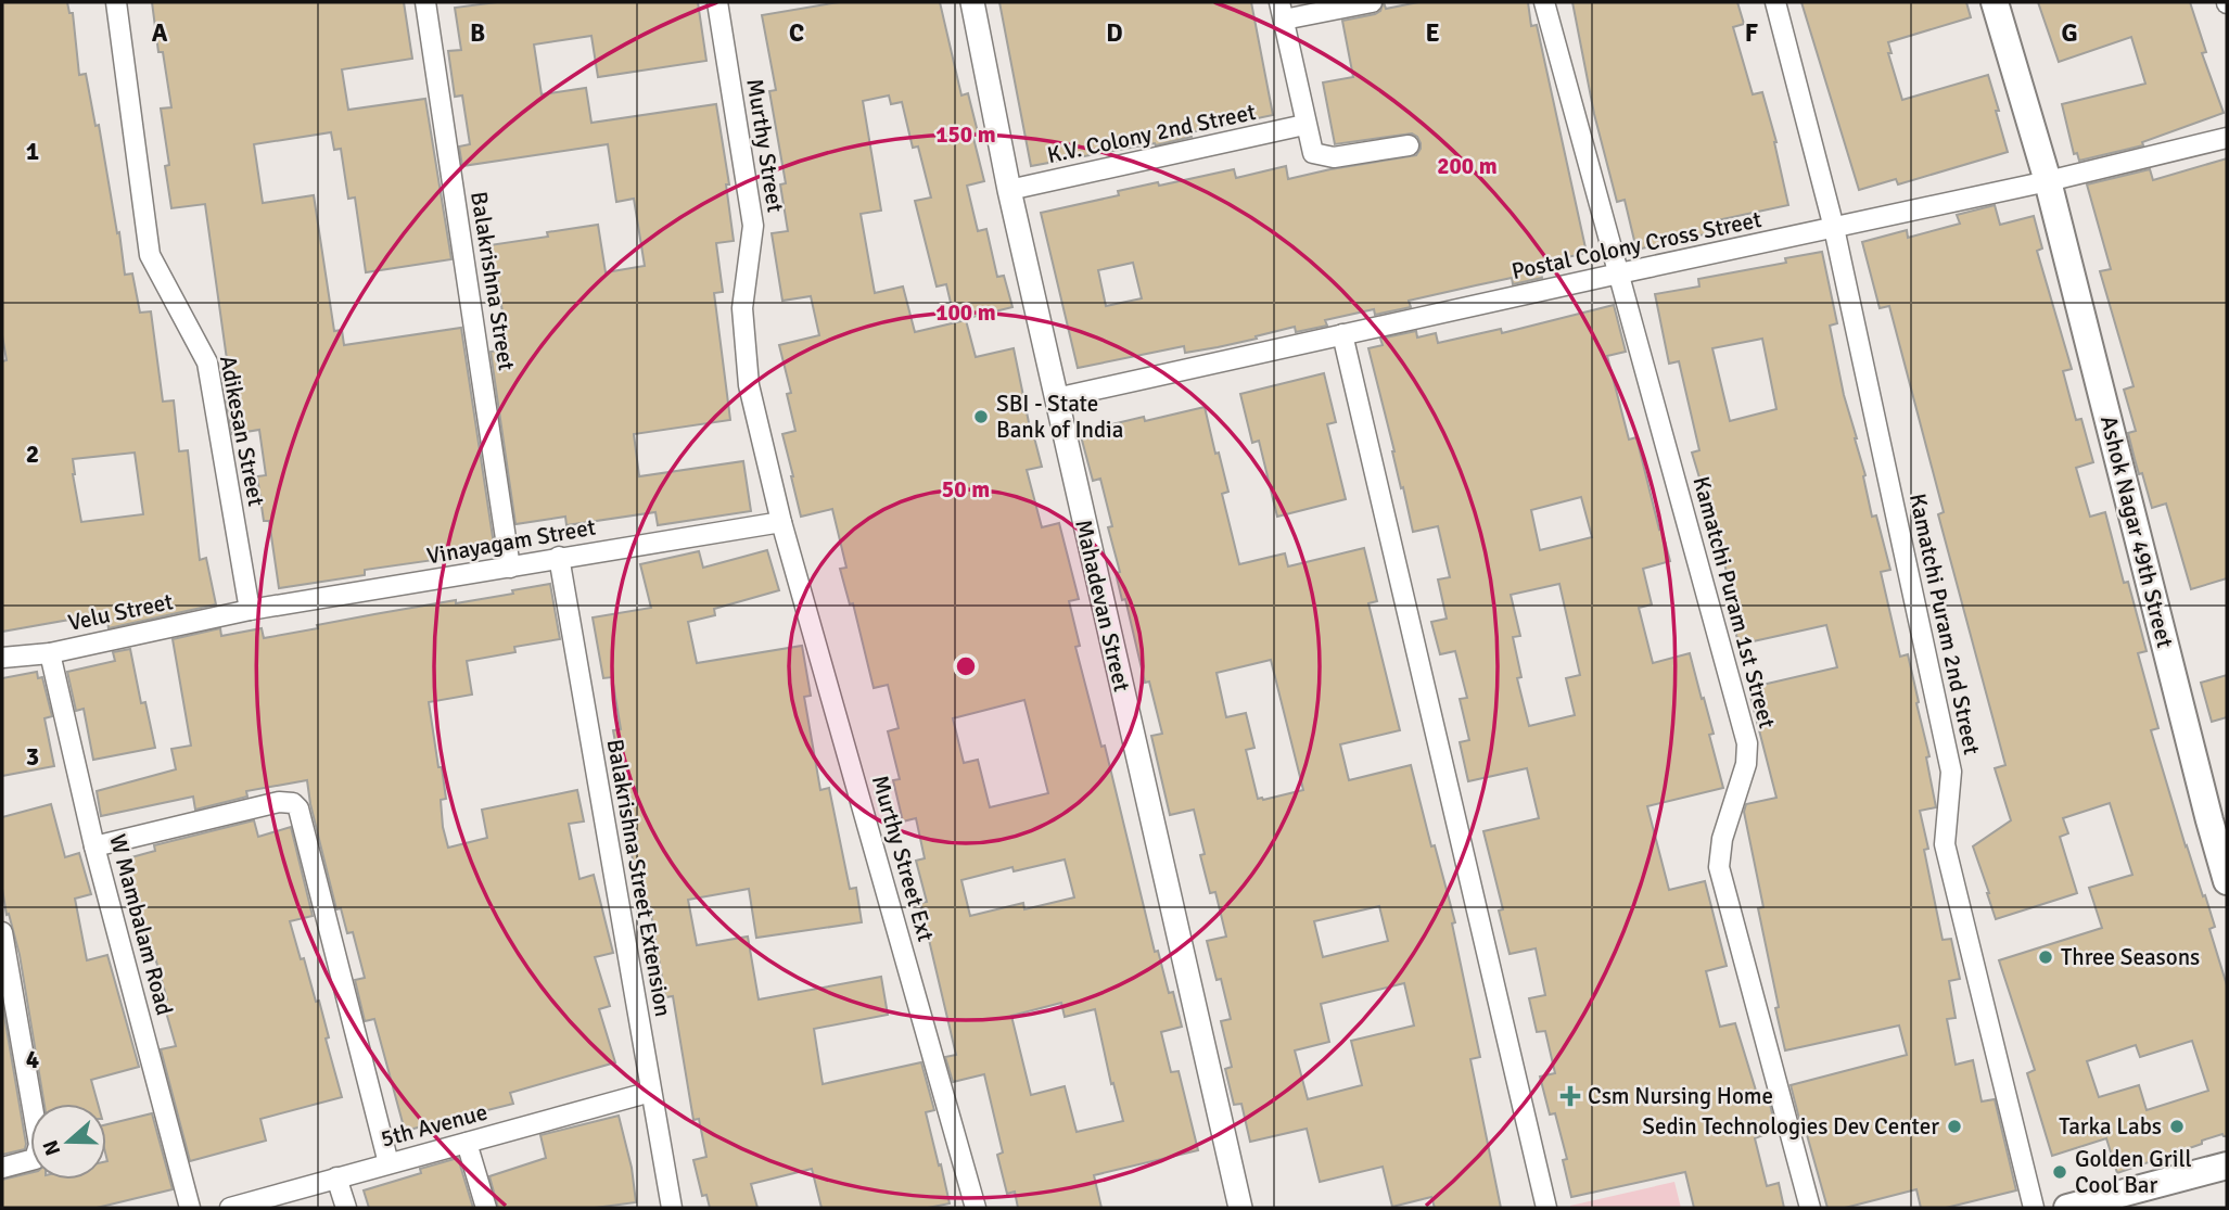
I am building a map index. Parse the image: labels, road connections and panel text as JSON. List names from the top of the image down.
{
  "streets": {
    "main road": ["Ashok Nagar 49th Street"],
    "street": [
      "K.V. Colony 2nd Street",
      "Murthy Street",
      "Postal Colony Cross Street",
      "Balakrishna Street",
      "Adikesan Street",
      "Vinayagam Street",
      "Kamatchi Puram 1st Street",
      "Mahadevan Street",
      "Velu Street",
      "Kamatchi Puram 2nd Street",
      "Murthy Street Ext",
      "Balakrishna Street Extension",
      "W Mambalam Road",
      "5th Avenue"
    ]
  },
  "crossings": [
    ["K.V. Colony 2nd Street", "Mahadevan Street"],
    ["Murthy Street", "Vinayagam Street"],
    ["Murthy Street", "Murthy Street Ext"],
    ["Postal Colony Cross Street", "Ashok Nagar 49th Street"],
    ["Postal Colony Cross Street", "Kamatchi Puram 1st Street"],
    ["Postal Colony Cross Street", "Mahadevan Street"],
    ["Postal Colony Cross Street", "Kamatchi Puram 2nd Street"],
    ["Balakrishna Street", "Vinayagam Street"],
    ["Adikesan Street", "Vinayagam Street"],
    ["Adikesan Street", "Velu Street"],
    ["Vinayagam Street", "Velu Street"],
    ["Vinayagam Street", "Murthy Street Ext"],
    ["Vinayagam Street", "Balakrishna Street Extension"],
    ["Velu Street", "W Mambalam Road"],
    ["Balakrishna Street Extension", "5th Avenue"]
  ],
  "places": {
    "other": [
      "SBI - State Bank of India",
      "Three Seasons",
      "Sedin Technologies Dev Center",
      "Tarka Labs",
      "Golden Grill Cool Bar"
    ],
    "health": ["Csm Nursing Home"]
  },
  "north": "left",
  "grid": {
    "columns": [
      "A",
      "B",
      "C",
      "D",
      "E",
      "F",
      "G"
    ],
    "rows": [
      "1",
      "2",
      "3",
      "4"
    ]
  },
  "rings": [
    "150 m",
    "200 m",
    "100 m",
    "50 m"
  ]
}
